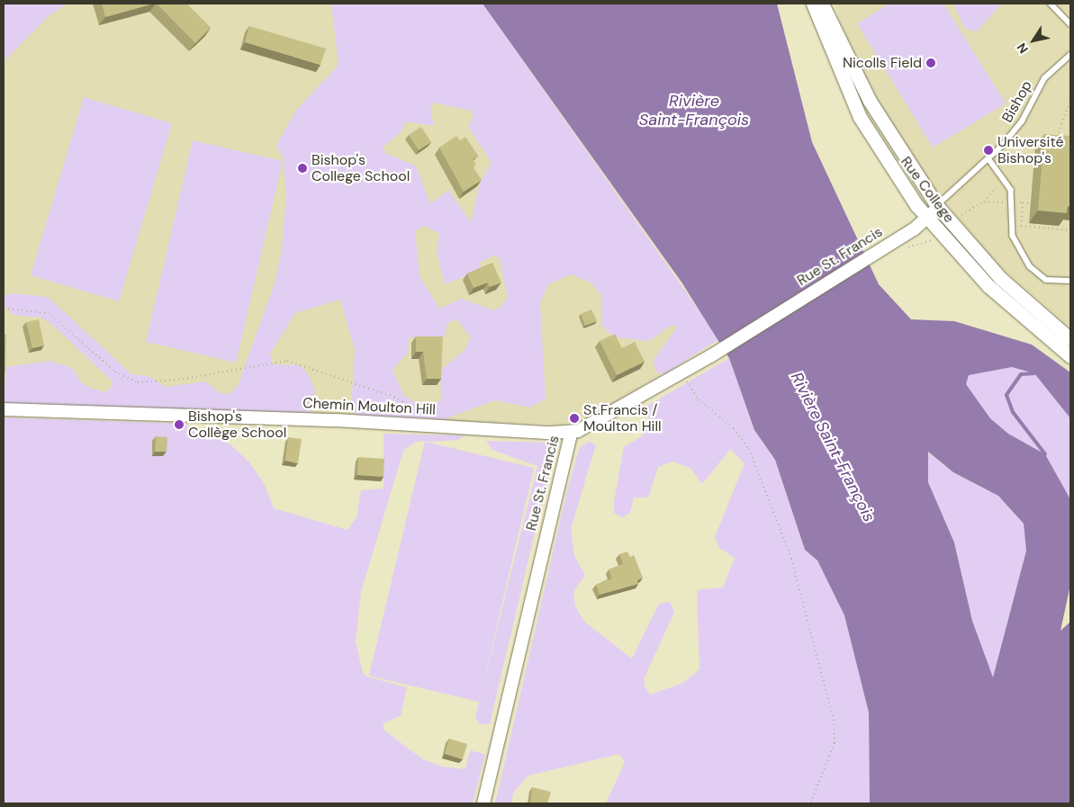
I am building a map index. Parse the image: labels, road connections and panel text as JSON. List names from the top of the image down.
{
  "streets": {
    "main road": ["Rue College"],
    "street": ["Rue St. Francis", "Chemin Moulton Hill"],
    "lane": ["Bishop"]
  },
  "crossings": [
    ["Bishop", "Rue College"],
    ["Bishop", "Rue St. Francis"],
    ["Rue College", "Rue St. Francis"],
    ["Rue St. Francis", "Chemin Moulton Hill"]
  ],
  "water": ["Rivière Saint-François"],
  "places": [
    "Nicolls Field",
    "Université Bishop's",
    "Bishop's College School",
    "St.Francis / Moulton Hill",
    "Bishop's Collège School"
  ],
  "north": "bottom left"
}
